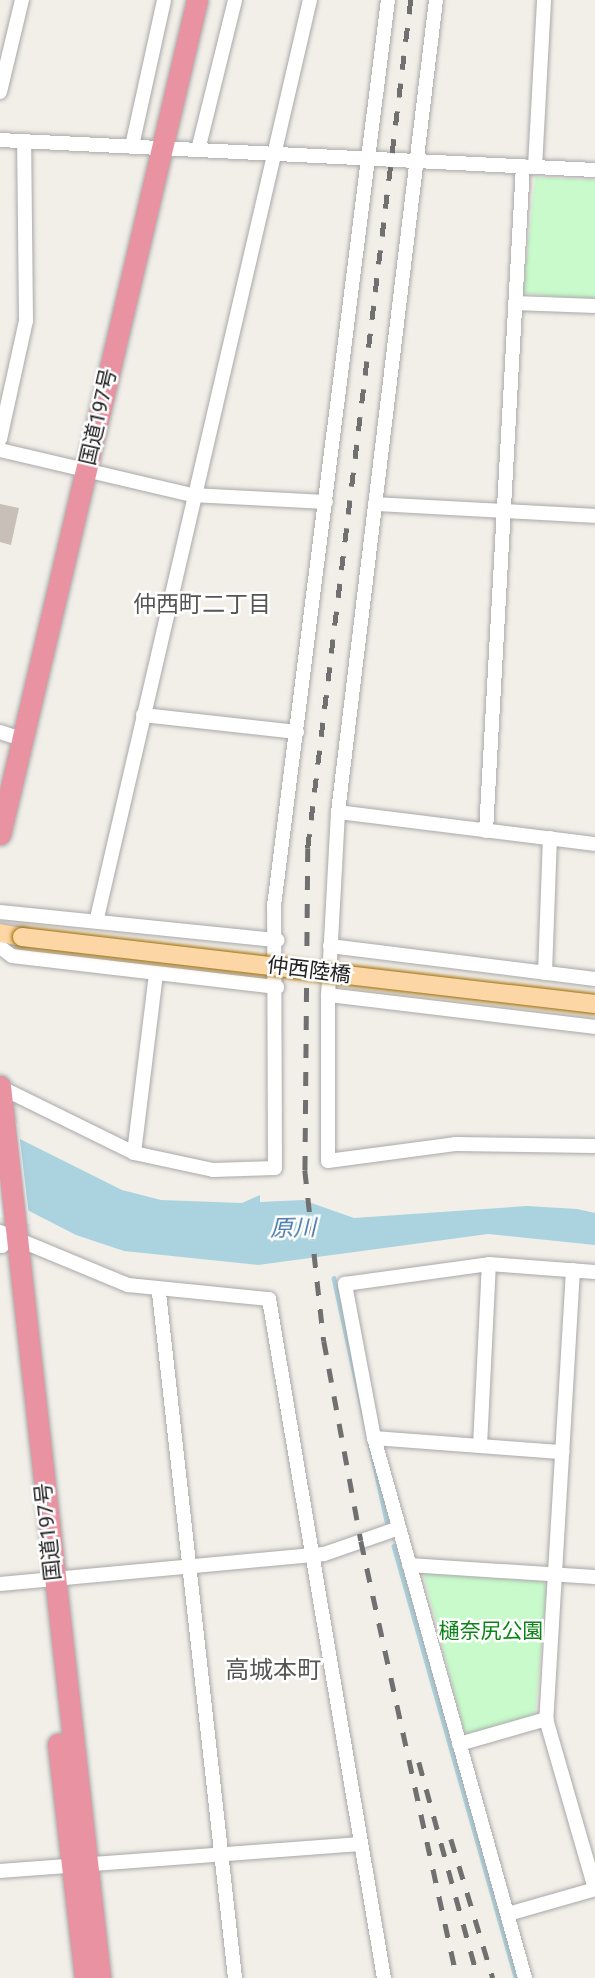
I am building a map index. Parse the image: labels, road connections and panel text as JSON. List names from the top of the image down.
{
  "streets": {
    "highway": ["国道197号"],
    "main road": ["仲西陸橋"]
  },
  "districts": ["仲西町二丁目", "高城本町"],
  "water": ["原川"],
  "parks": ["樋奈尻公園"]
}
